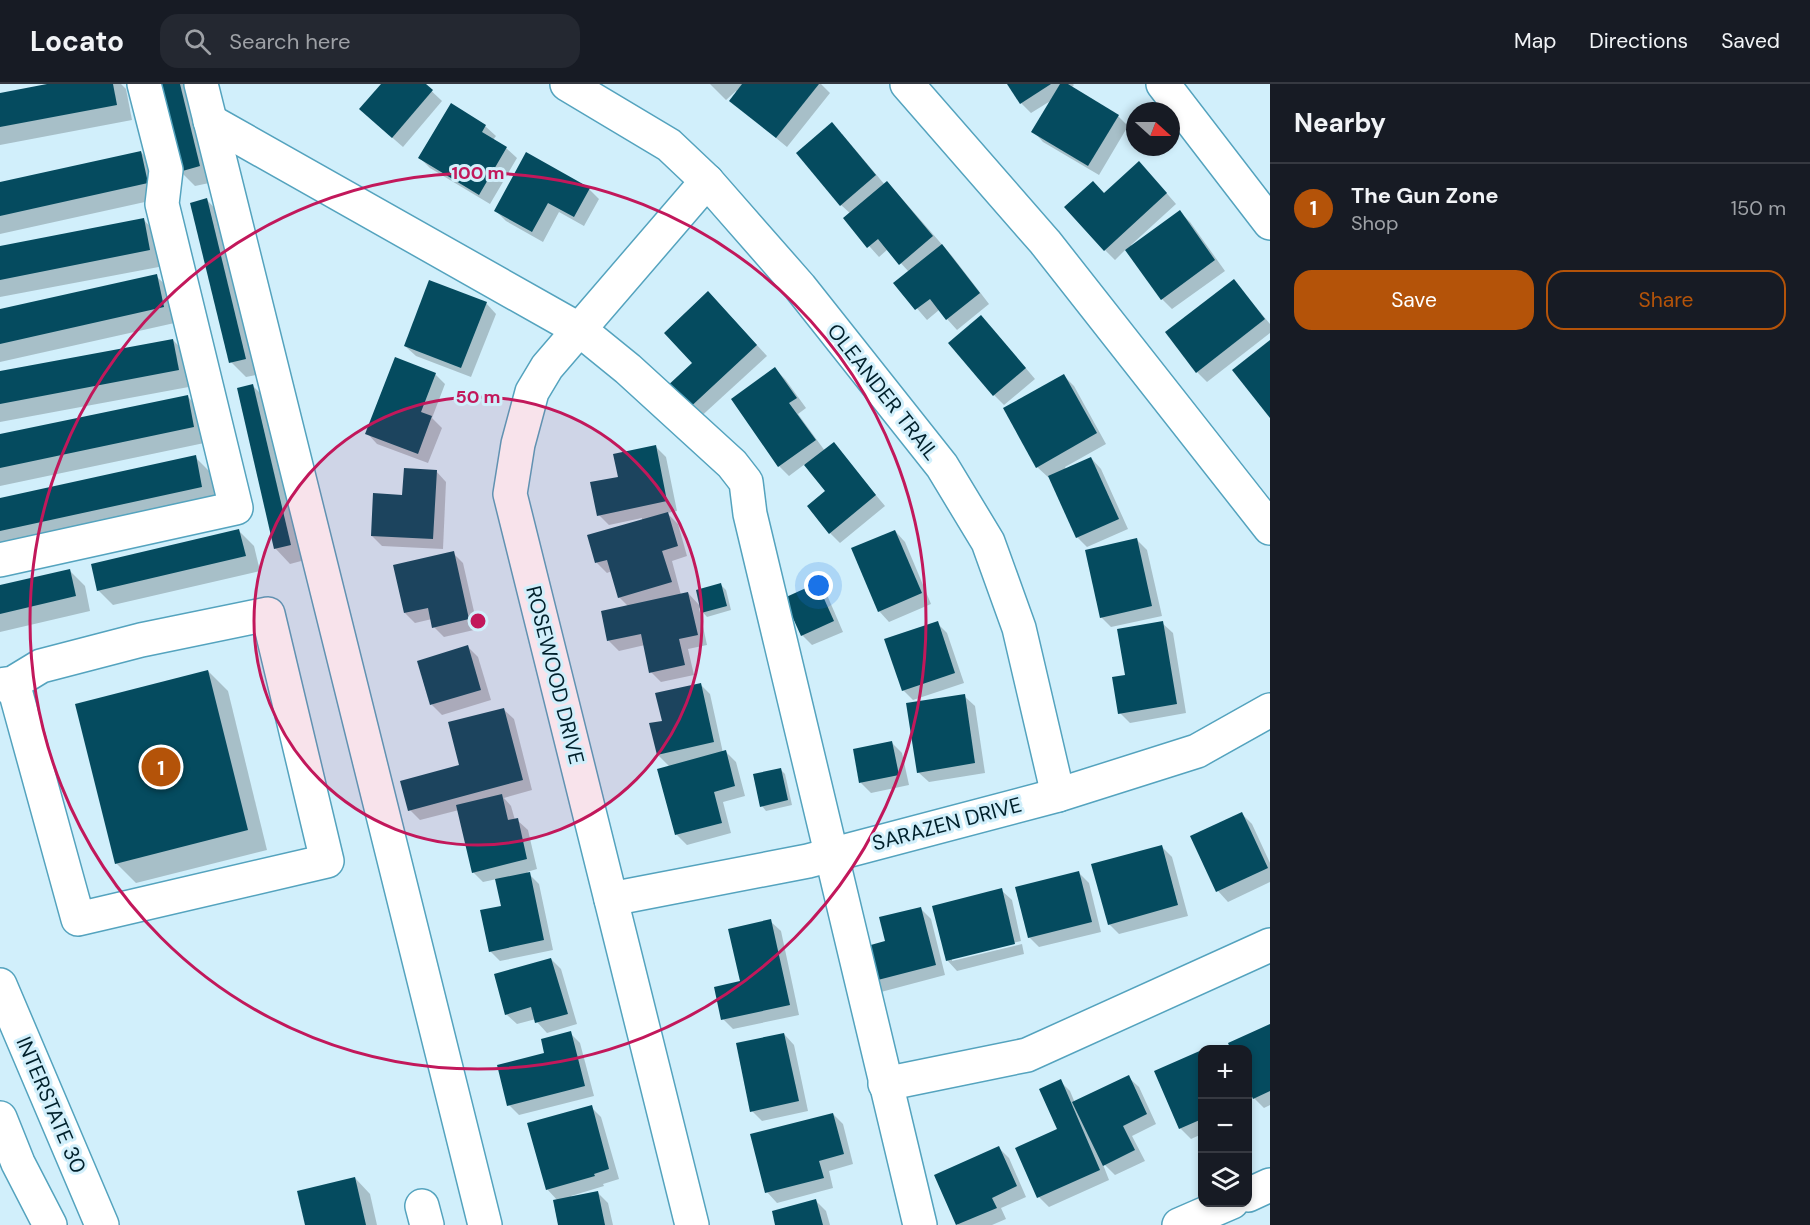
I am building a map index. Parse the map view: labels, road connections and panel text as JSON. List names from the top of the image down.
{
  "streets": {
    "main road": [
      "OLEANDER TRAIL",
      "ROSEWOOD DRIVE",
      "SARAZEN DRIVE",
      "INTERSTATE 30"
    ]
  },
  "crossings": [
    ["OLEANDER TRAIL", "ROSEWOOD DRIVE"],
    ["OLEANDER TRAIL", "SARAZEN DRIVE"],
    ["ROSEWOOD DRIVE", "SARAZEN DRIVE"]
  ],
  "north": "right",
  "page": {
    "header": "Locato",
    "search": "Search here",
    "nav": ["Map", "Directions", "Saved"],
    "heading": "Nearby",
    "list": [
      {
        "mark": "1",
        "name": "The Gun Zone",
        "note": "Shop",
        "value": "150 m"
      }
    ],
    "buttons": ["Save", "Share"],
    "pins": "1",
    "map_buttons": ["+", "−"]
  },
  "rings": ["100 m", "50 m"]
}
